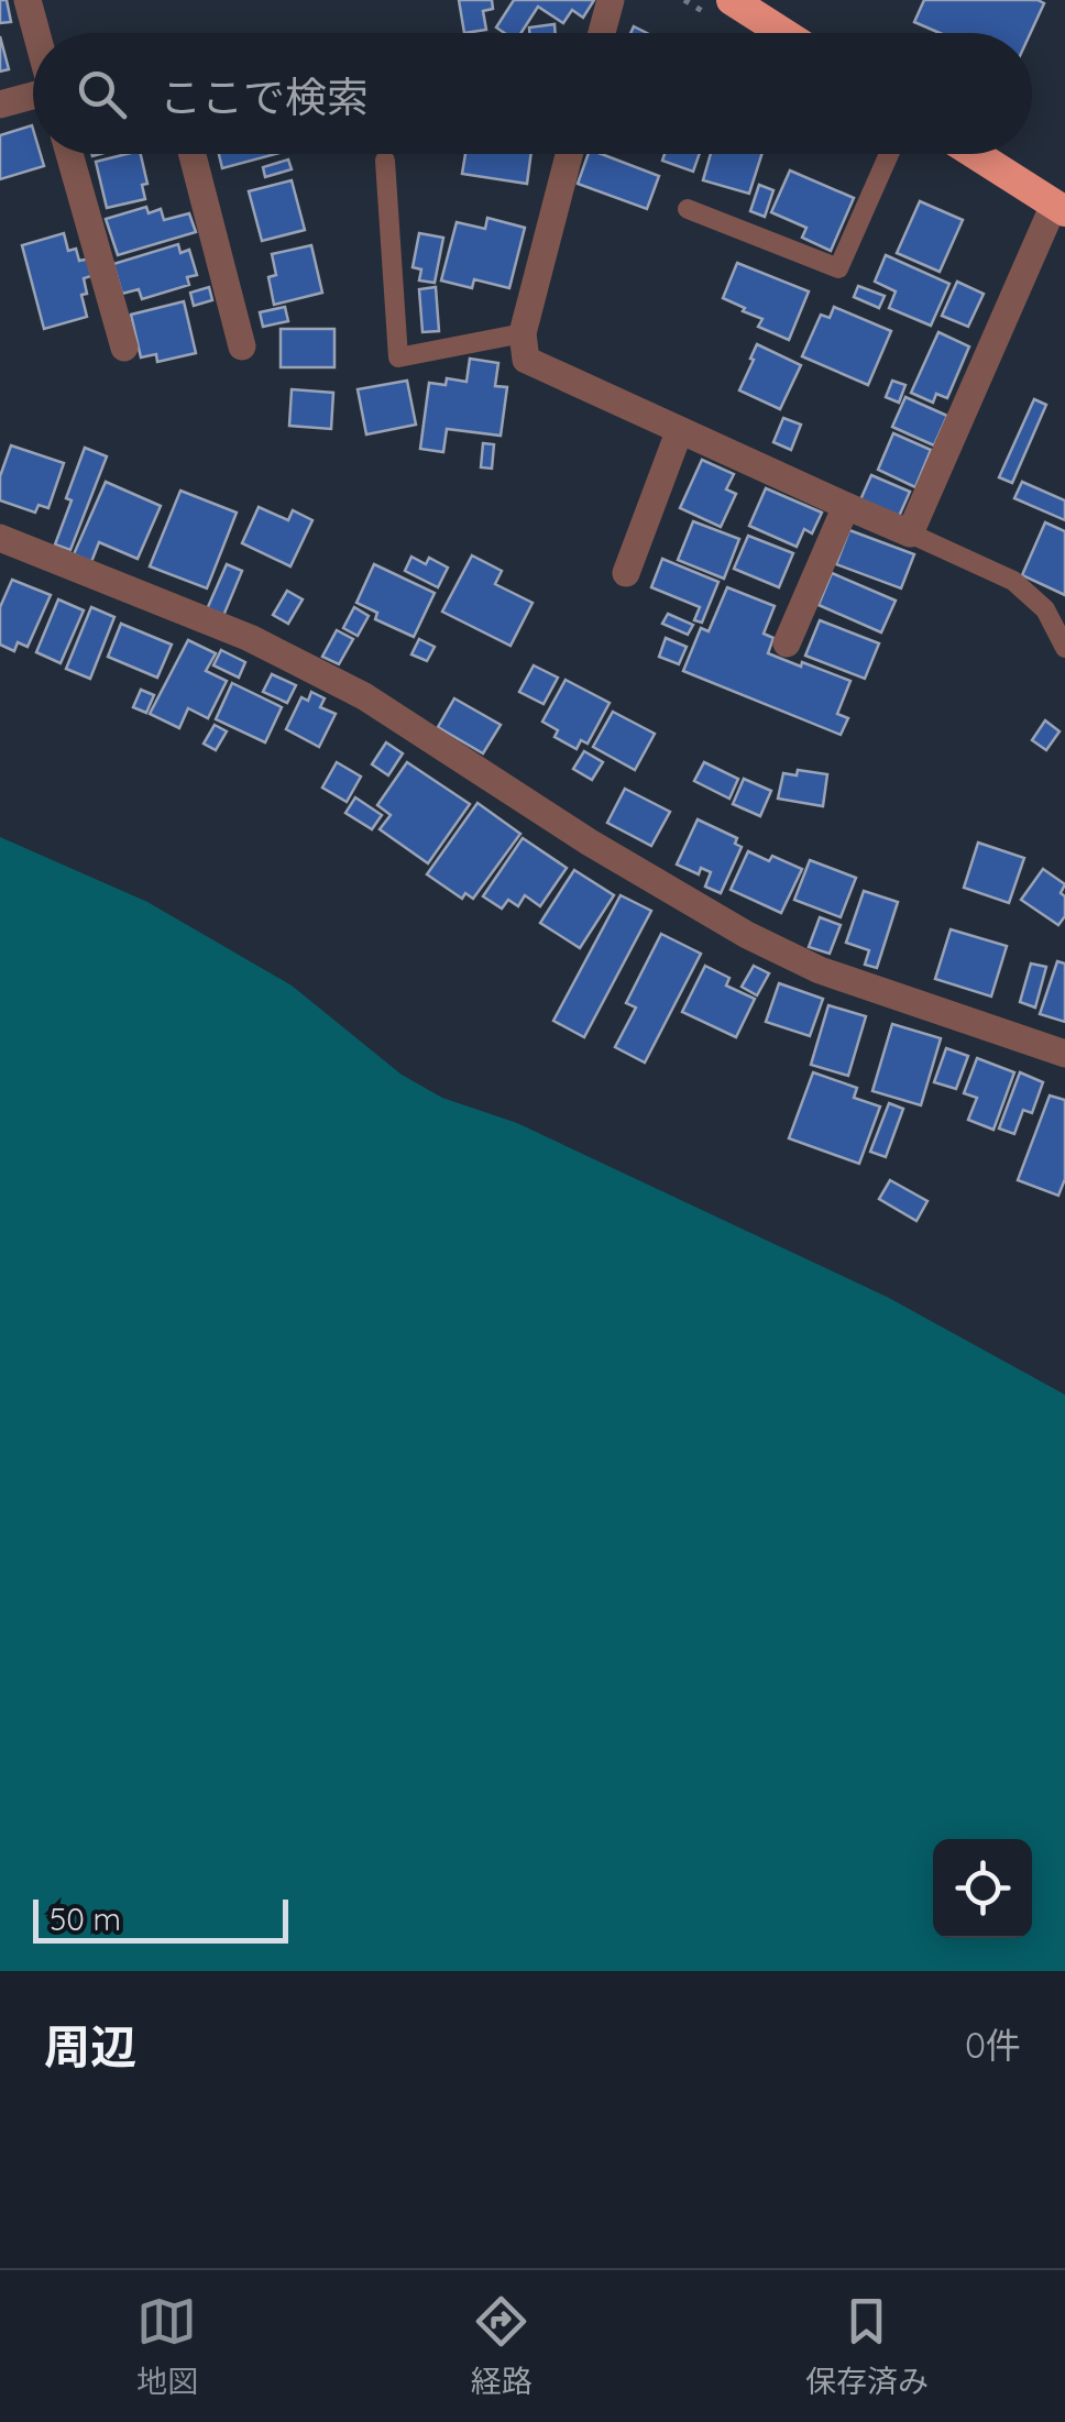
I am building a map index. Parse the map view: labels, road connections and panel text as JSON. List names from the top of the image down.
{
  "scale_bar": "50 m",
  "page": {
    "search": "ここで検索",
    "scale": "50 m",
    "heading": ["周辺", "0件"],
    "nav": ["地図", "経路", "保存済み"]
  }
}
